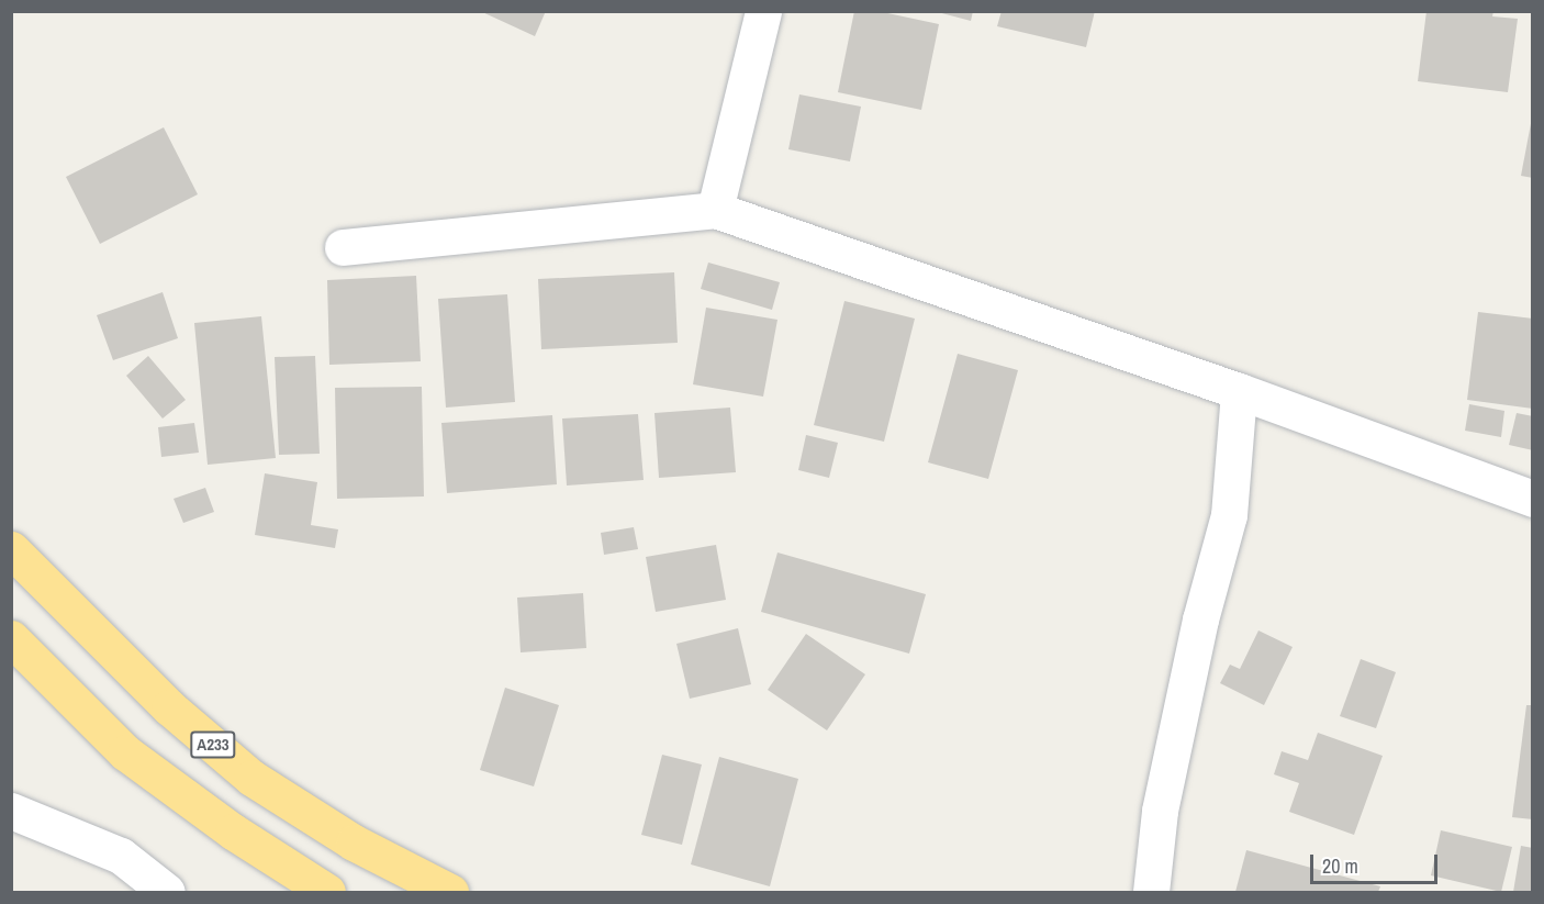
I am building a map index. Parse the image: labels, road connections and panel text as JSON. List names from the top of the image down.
{
  "streets": {
    "highway": ["A233"]
  },
  "scale_bar": "20 m"
}
